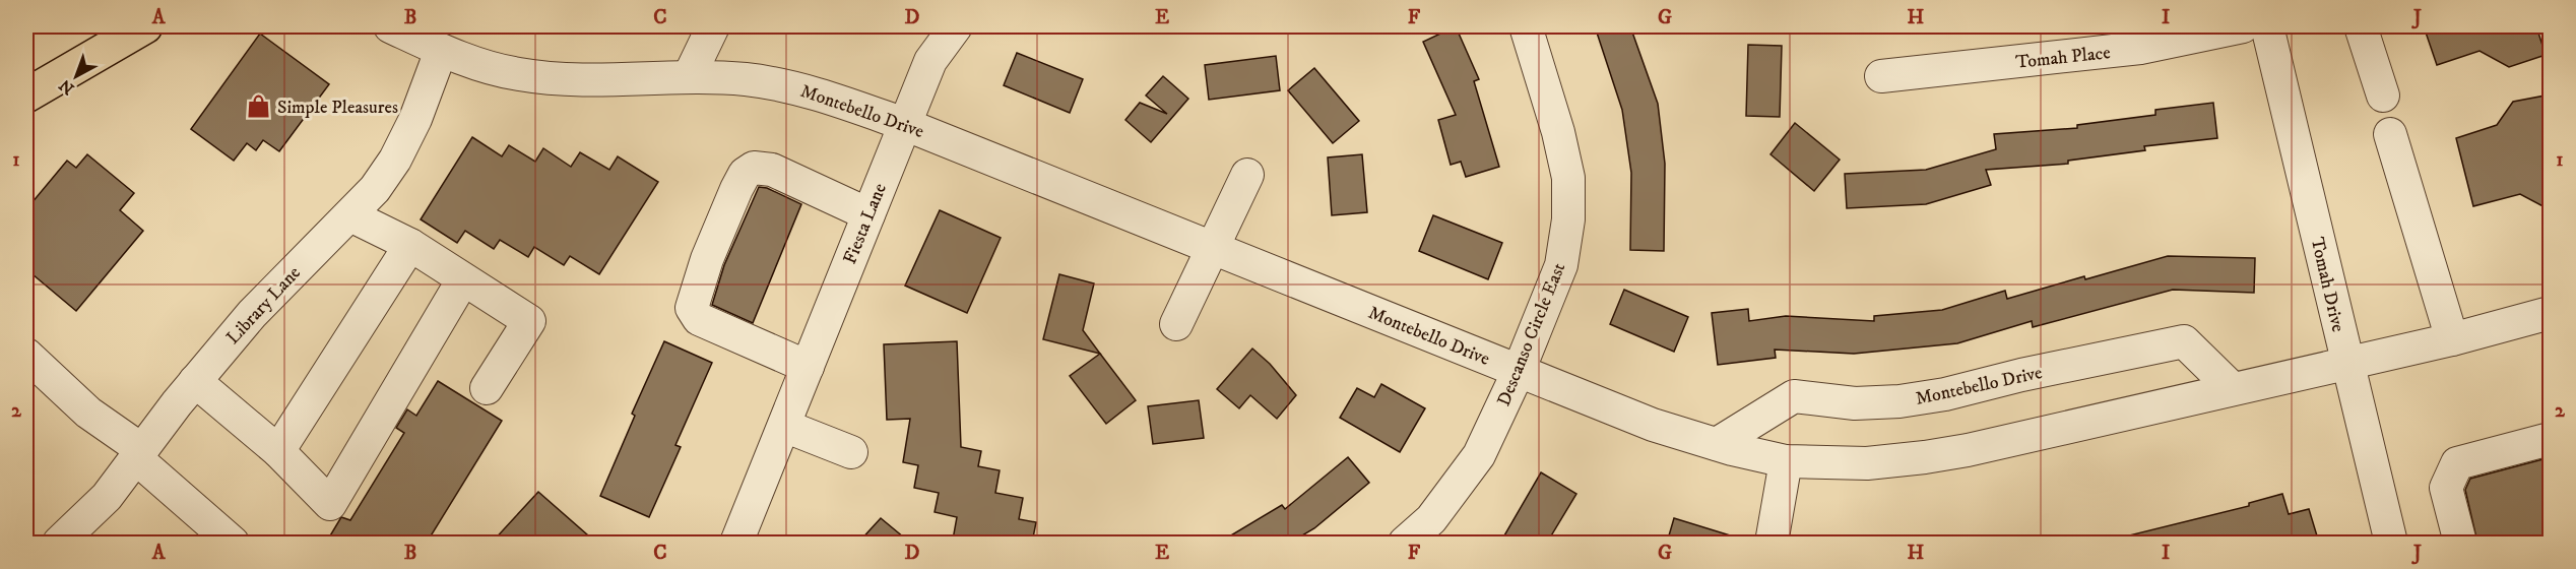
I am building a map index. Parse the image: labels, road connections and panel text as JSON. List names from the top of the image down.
{
  "streets": {
    "street": [
      "Tomah Place",
      "Montebello Drive",
      "Fiesta Lane",
      "Tomah Drive",
      "Library Lane",
      "Descanso Circle East"
    ]
  },
  "crossings": [
    ["Montebello Drive", "Fiesta Lane"],
    ["Montebello Drive", "Tomah Drive"],
    ["Montebello Drive", "Library Lane"],
    ["Montebello Drive", "Descanso Circle East"]
  ],
  "places": {
    "shop": ["Simple Pleasures"]
  },
  "north": "bottom left",
  "grid": {
    "columns": [
      "A",
      "B",
      "C",
      "D",
      "E",
      "F",
      "G",
      "H",
      "I",
      "J"
    ],
    "rows": ["1", "2"]
  }
}
